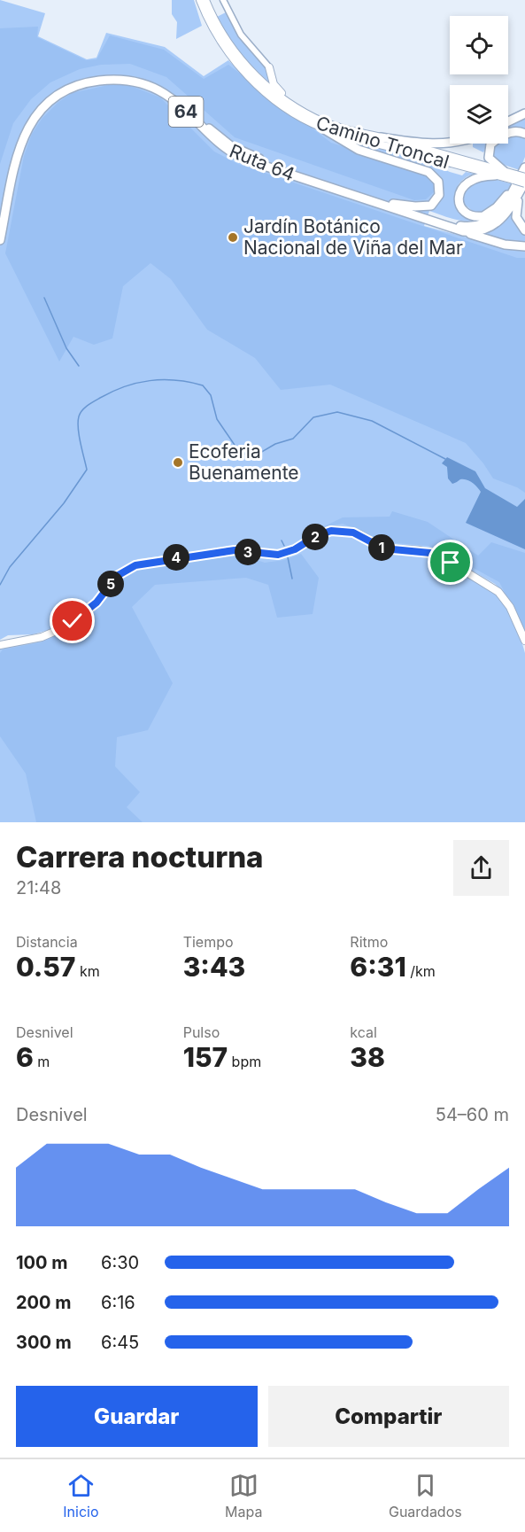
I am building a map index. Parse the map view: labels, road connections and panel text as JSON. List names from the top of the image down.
{
  "streets": {
    "highway": ["64", "Ruta 64"],
    "main road": ["Camino Troncal"]
  },
  "crossings": [
    ["Camino Troncal", "Ruta 64"]
  ],
  "places": ["Jardín Botánico Nacional de Viña del Mar", "Ecoferia Buenamente"],
  "page": {
    "pins": [
      "2",
      "1",
      "3",
      "4",
      "5"
    ],
    "heading": ["Carrera nocturna", "21:48"],
    "stats": [
      ["Distancia", "0.57 km"],
      ["Tiempo", "3:43"],
      ["Ritmo", "6:31 /km"],
      ["Desnivel", "6 m"],
      ["Pulso", "157 bpm"],
      ["kcal", "38"]
    ],
    "chart": ["Desnivel", "54–60 m"],
    "list": [
      {
        "name": "100 m",
        "note": "6:30"
      },
      {
        "name": "200 m",
        "note": "6:16"
      },
      {
        "name": "300 m",
        "note": "6:45"
      }
    ],
    "buttons": ["Guardar", "Compartir"],
    "tabs": ["Inicio", "Mapa", "Guardados"]
  }
}
